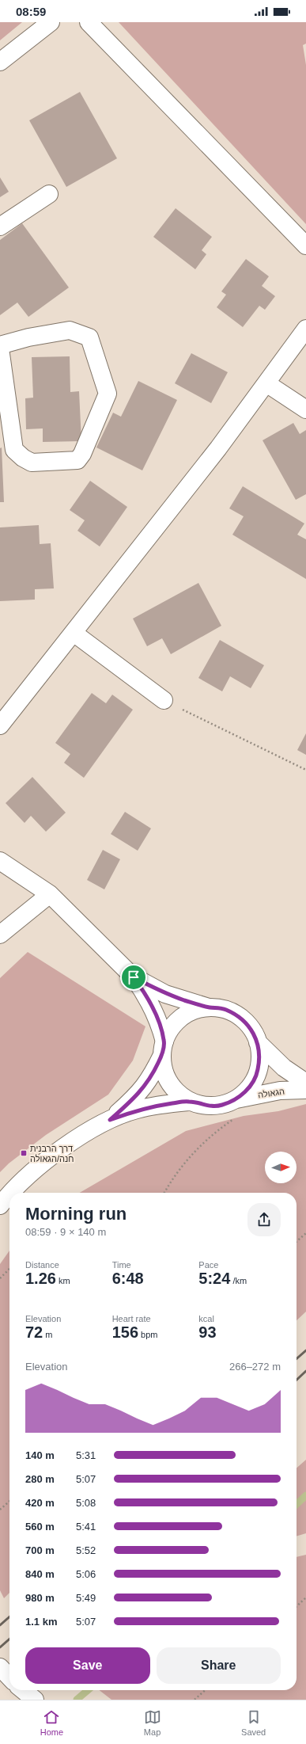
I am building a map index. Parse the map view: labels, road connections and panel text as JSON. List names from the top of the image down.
{
  "streets": {
    "street": ["הגאולה"]
  },
  "places": {
    "transit": ["דרך הרבנית חנה/הגאולה"]
  },
  "north": "right",
  "page": {
    "status": "08:59",
    "heading": ["Morning run", "08:59 · 9 × 140 m"],
    "stats": [
      ["Distance", "1.26 km"],
      ["Time", "6:48"],
      ["Pace", "5:24 /km"],
      ["Elevation", "72 m"],
      ["Heart rate", "156 bpm"],
      ["kcal", "93"]
    ],
    "chart": ["Elevation", "266–272 m"],
    "list": [
      {
        "name": "140 m",
        "note": "5:31"
      },
      {
        "name": "280 m",
        "note": "5:07"
      },
      {
        "name": "420 m",
        "note": "5:08"
      },
      {
        "name": "560 m",
        "note": "5:41"
      },
      {
        "name": "700 m",
        "note": "5:52"
      },
      {
        "name": "840 m",
        "note": "5:06"
      },
      {
        "name": "980 m",
        "note": "5:49"
      },
      {
        "name": "1.1 km",
        "note": "5:07"
      }
    ],
    "buttons": ["Save", "Share"],
    "tabs": ["Home", "Map", "Saved"]
  }
}
